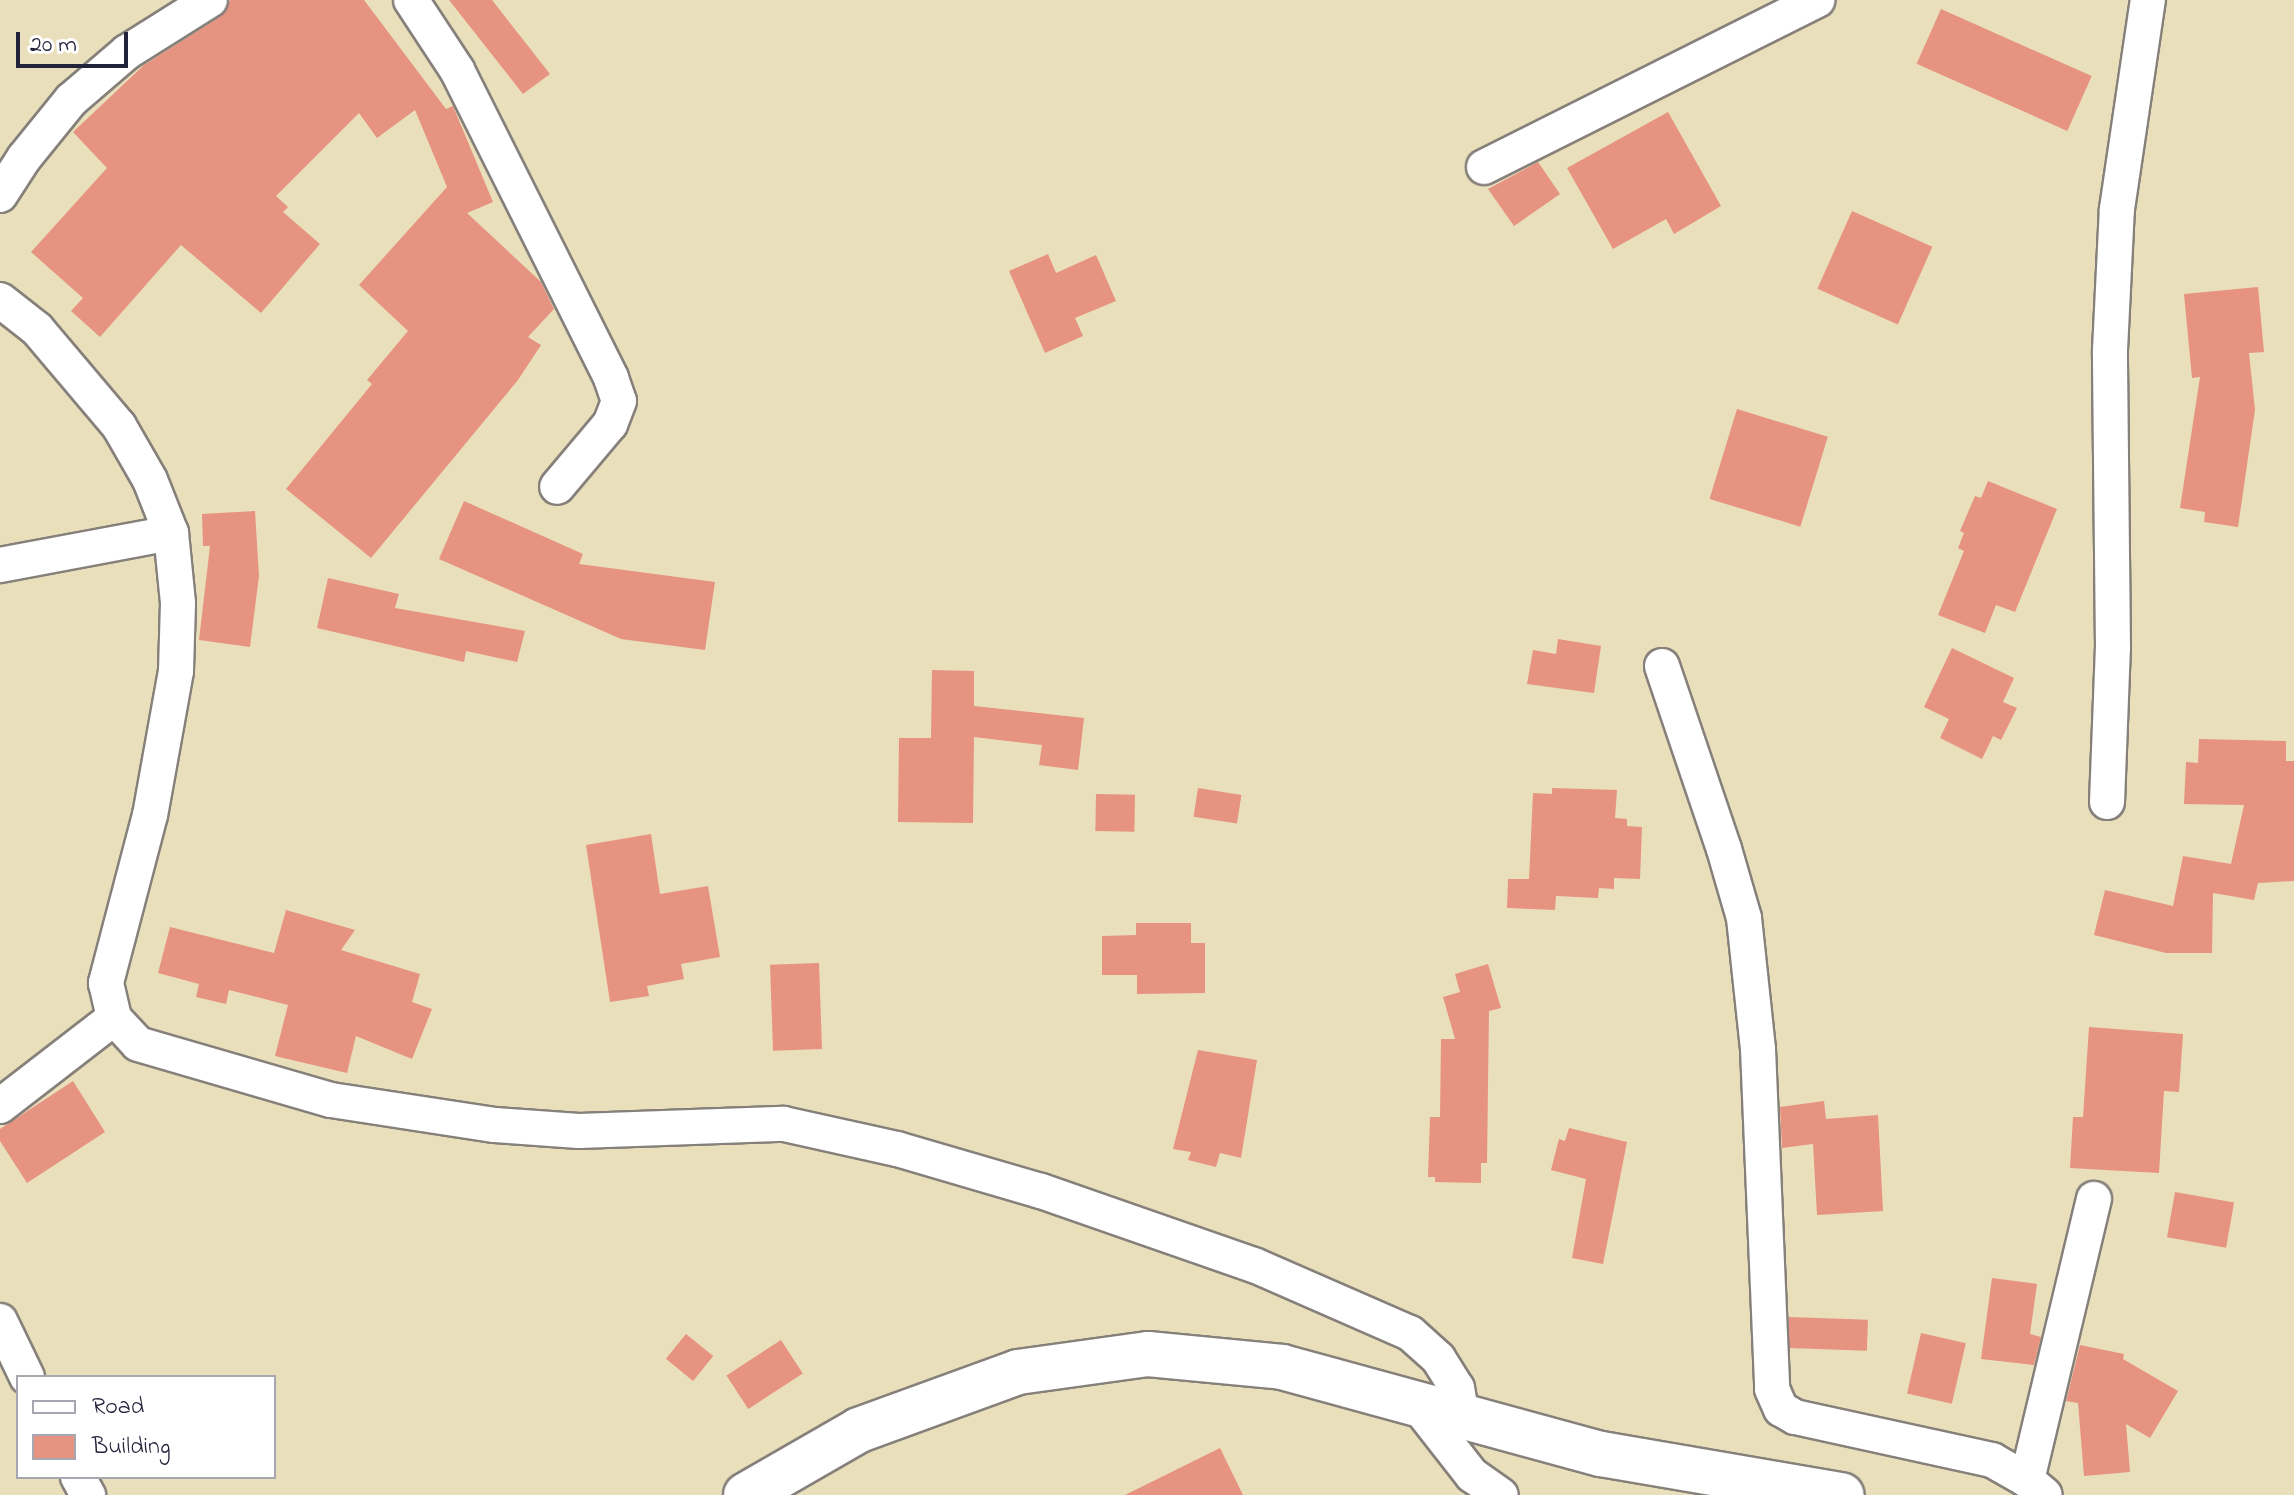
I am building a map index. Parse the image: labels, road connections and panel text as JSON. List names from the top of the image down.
{
  "legend": ["Road", "Building"],
  "scale_bar": "20 m"
}
